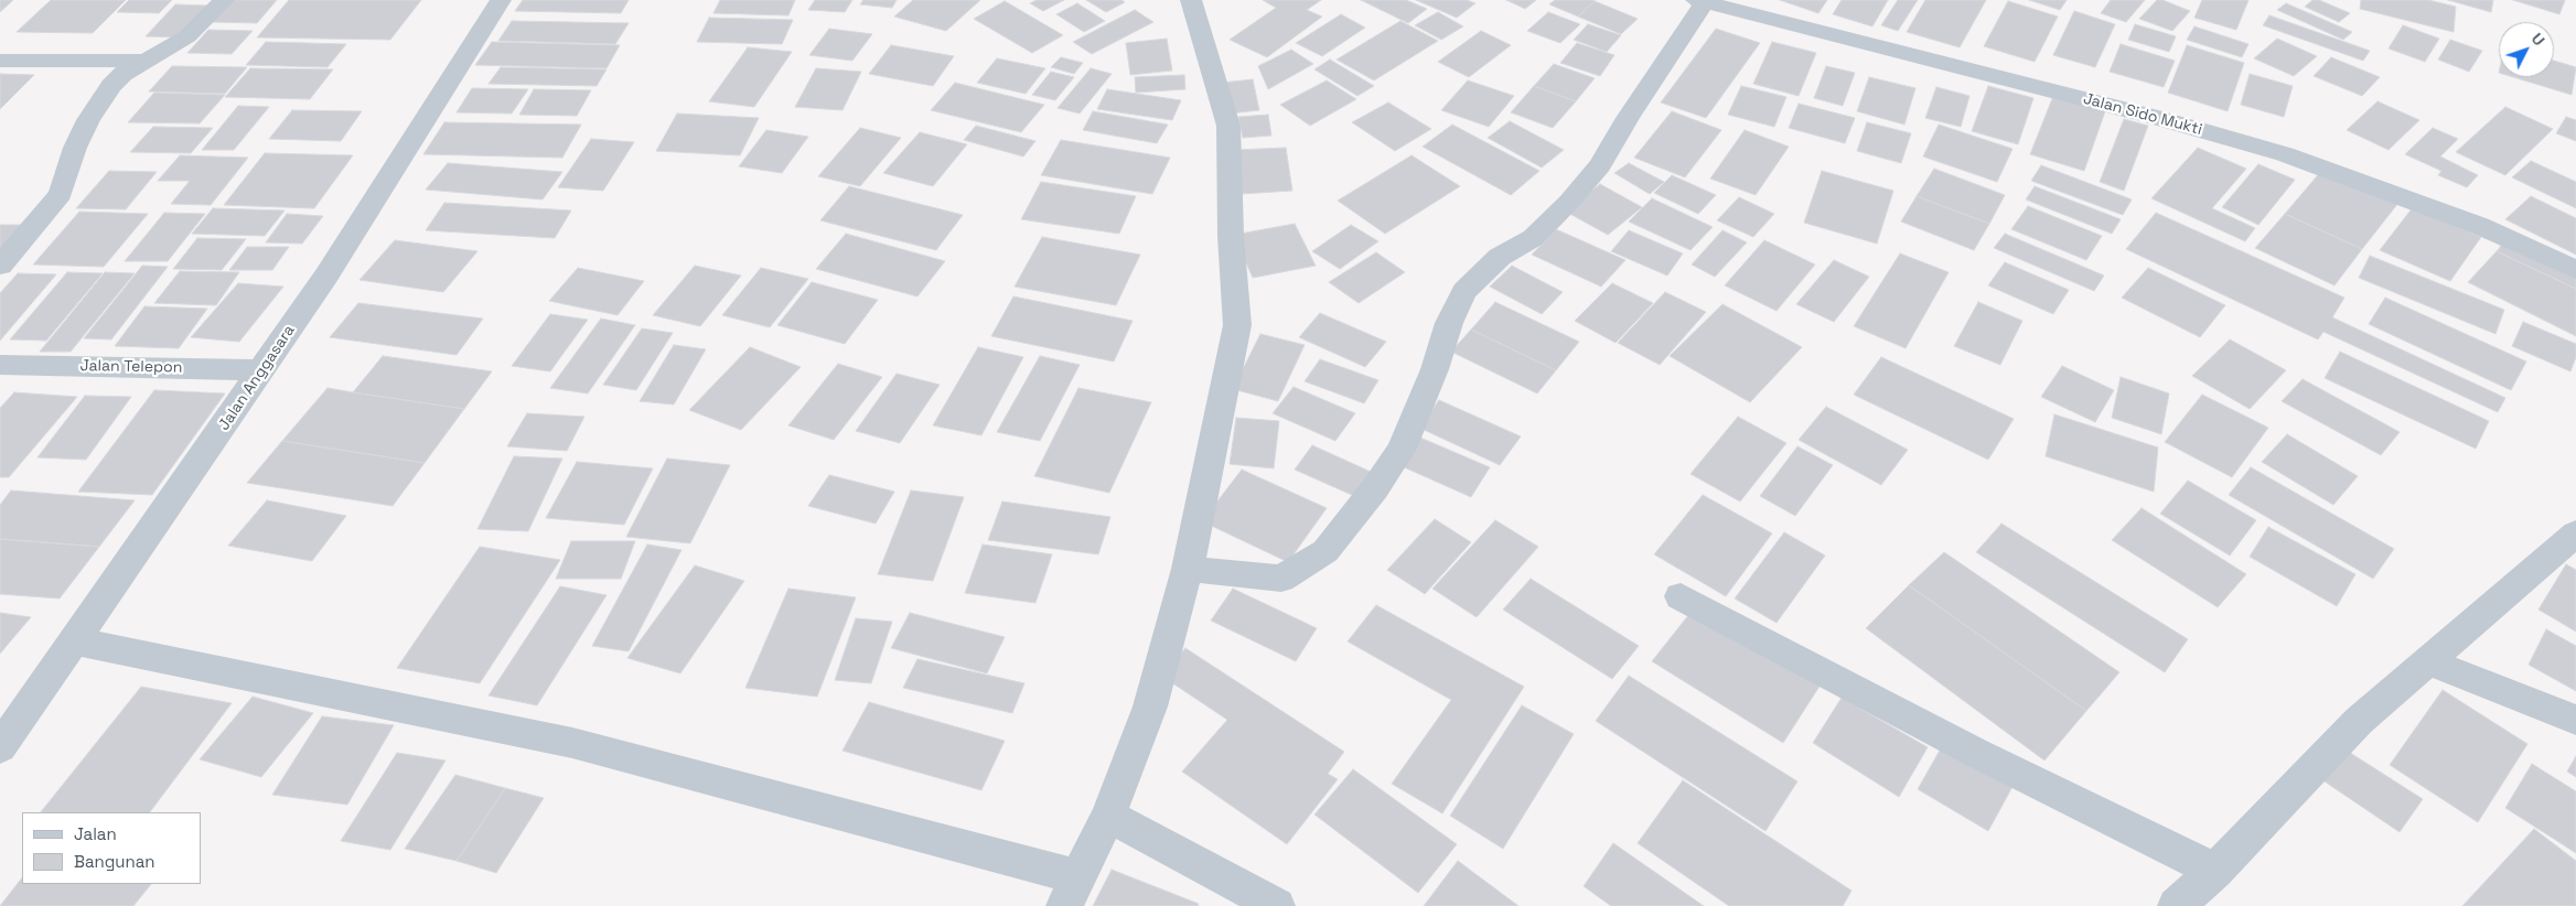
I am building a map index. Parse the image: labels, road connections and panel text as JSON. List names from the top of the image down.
{
  "streets": {
    "street": ["Jalan Sido Mukti", "Jalan Telepon", "Jalan Anggasara"]
  },
  "crossings": [
    ["Jalan Telepon", "Jalan Anggasara"]
  ],
  "legend": ["Jalan", "Bangunan"],
  "north": "top right"
}
